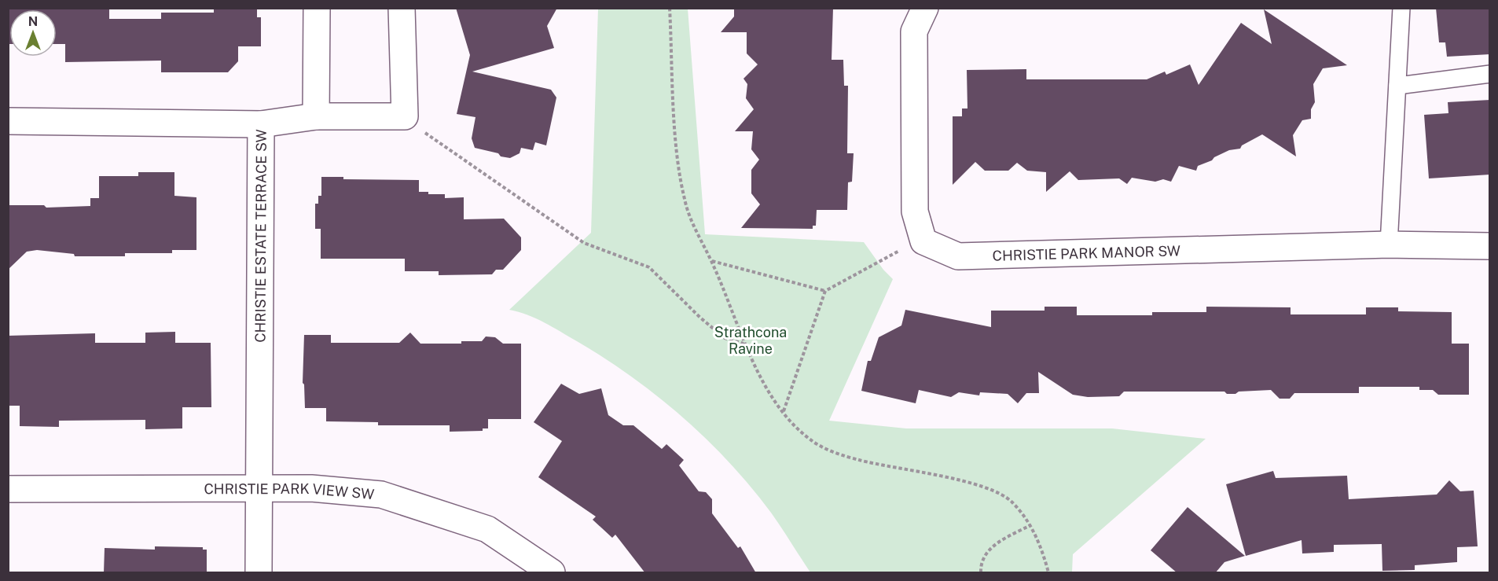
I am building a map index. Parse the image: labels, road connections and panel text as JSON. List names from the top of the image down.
{
  "streets": {
    "street": ["CHRISTIE ESTATE TERRACE SW", "CHRISTIE PARK MANOR SW", "CHRISTIE PARK VIEW SW"]
  },
  "crossings": [
    ["CHRISTIE ESTATE TERRACE SW", "CHRISTIE PARK VIEW SW"]
  ],
  "parks": ["Strathcona Ravine"],
  "north": "top"
}
